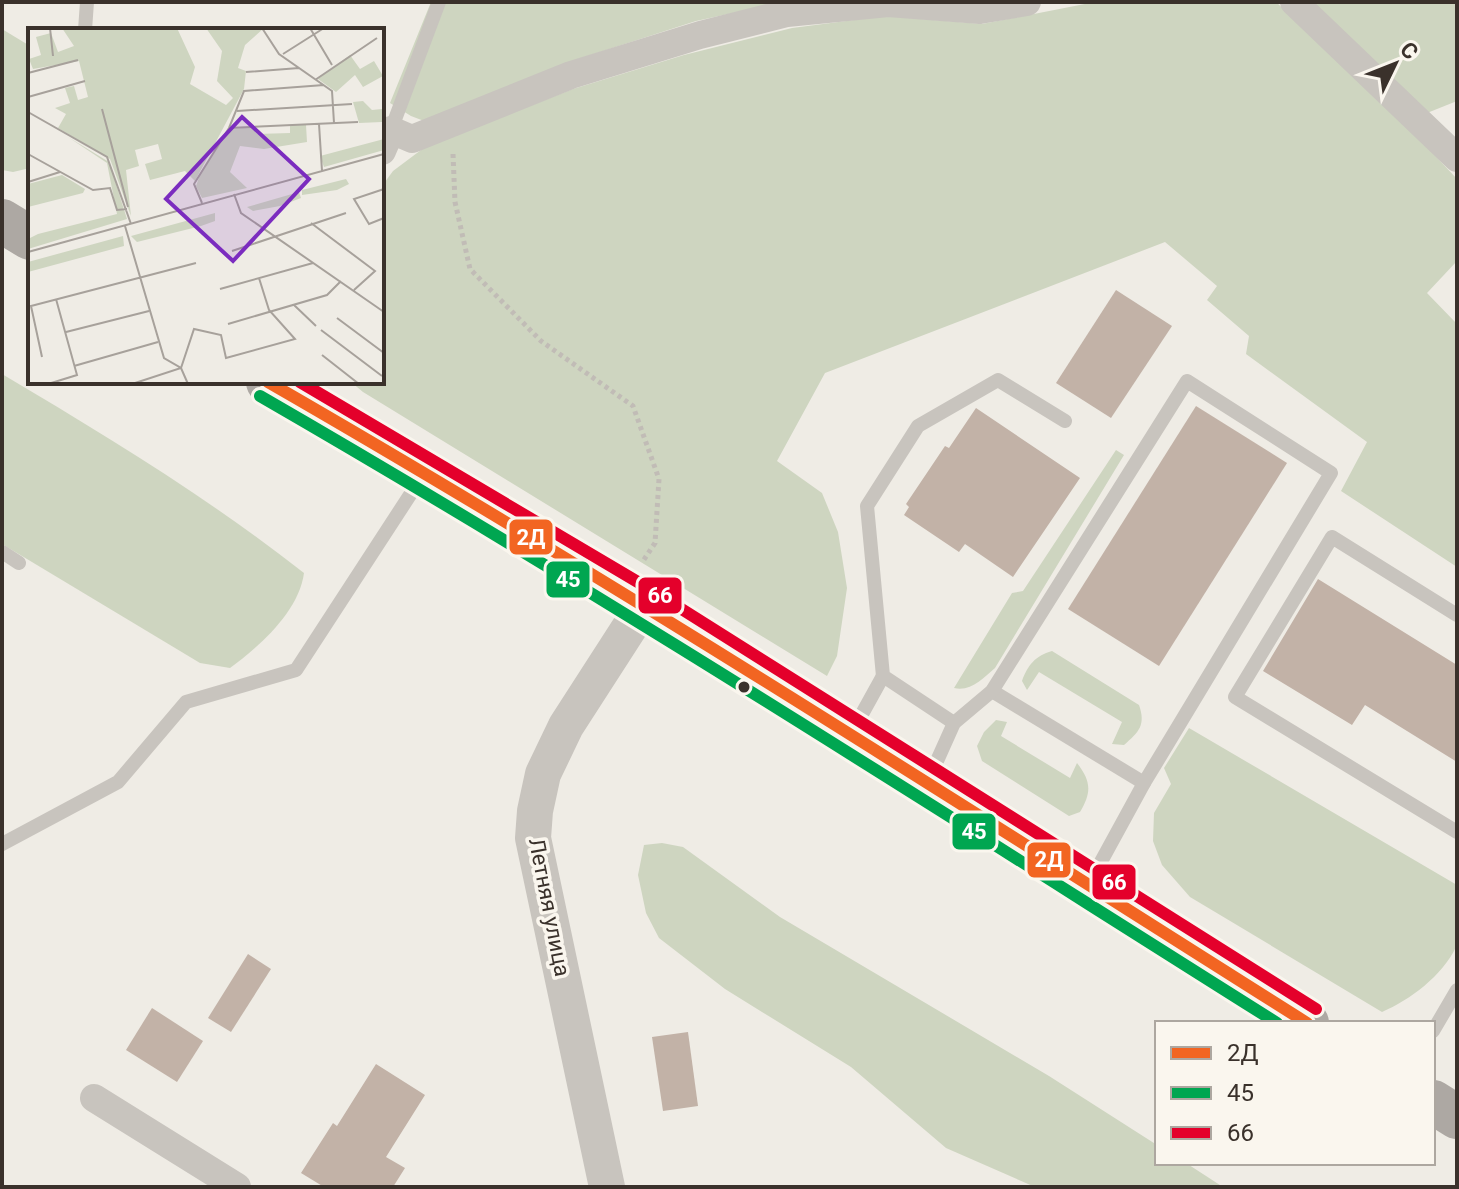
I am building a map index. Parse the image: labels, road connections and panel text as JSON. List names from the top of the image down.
{
  "streets": {
    "street": ["Летняя улица"]
  },
  "lines": ["transit line 2Д", "transit line 66", "transit line 45"],
  "legend": ["2Д", "45", "66"],
  "north": "top right"
}
